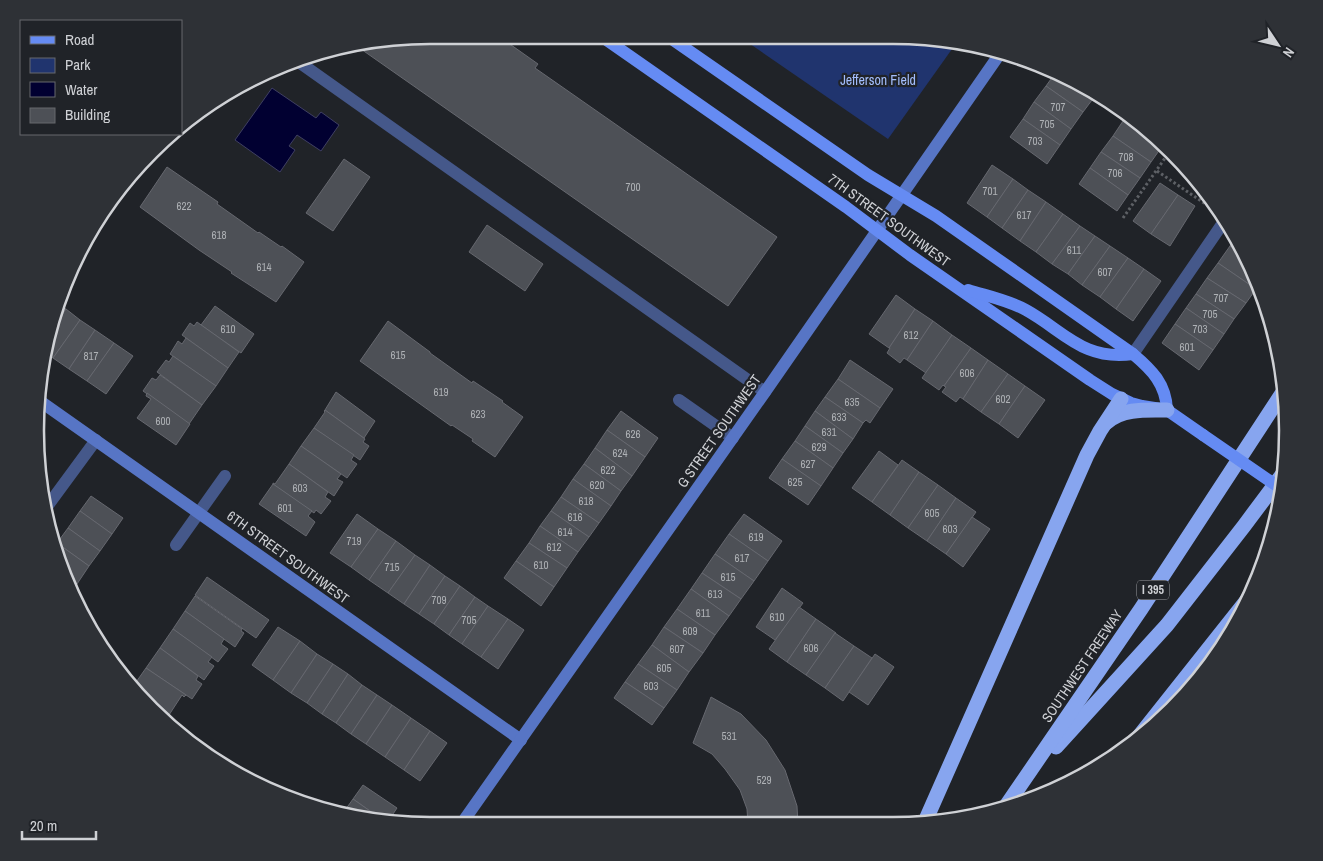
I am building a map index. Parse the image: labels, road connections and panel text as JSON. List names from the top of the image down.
{
  "streets": {
    "highway": ["I 395", "SOUTHWEST FREEWAY"],
    "main road": ["7TH STREET SOUTHWEST"],
    "street": ["G STREET SOUTHWEST", "6TH STREET SOUTHWEST"]
  },
  "crossings": [
    ["7TH STREET SOUTHWEST", "G STREET SOUTHWEST"],
    ["G STREET SOUTHWEST", "6TH STREET SOUTHWEST"]
  ],
  "parks": ["Jefferson Field"],
  "house_numbers": [
    "707",
    "705",
    "703",
    "708",
    "706",
    "700",
    "701",
    "622",
    "617",
    "618",
    "611",
    "614",
    "607",
    "707",
    "705",
    "610",
    "703",
    "612",
    "601",
    "615",
    "817",
    "606",
    "619",
    "602",
    "635",
    "623",
    "633",
    "600",
    "631",
    "626",
    "629",
    "624",
    "627",
    "622",
    "625",
    "620",
    "603",
    "618",
    "601",
    "605",
    "616",
    "603",
    "614",
    "619",
    "719",
    "612",
    "617",
    "610",
    "715",
    "615",
    "613",
    "709",
    "611",
    "610",
    "705",
    "609",
    "606",
    "607",
    "605",
    "603",
    "531",
    "529"
  ],
  "legend": [
    "Road",
    "Park",
    "Water",
    "Building"
  ],
  "scale_bar": "20 m",
  "north": "bottom right"
}
